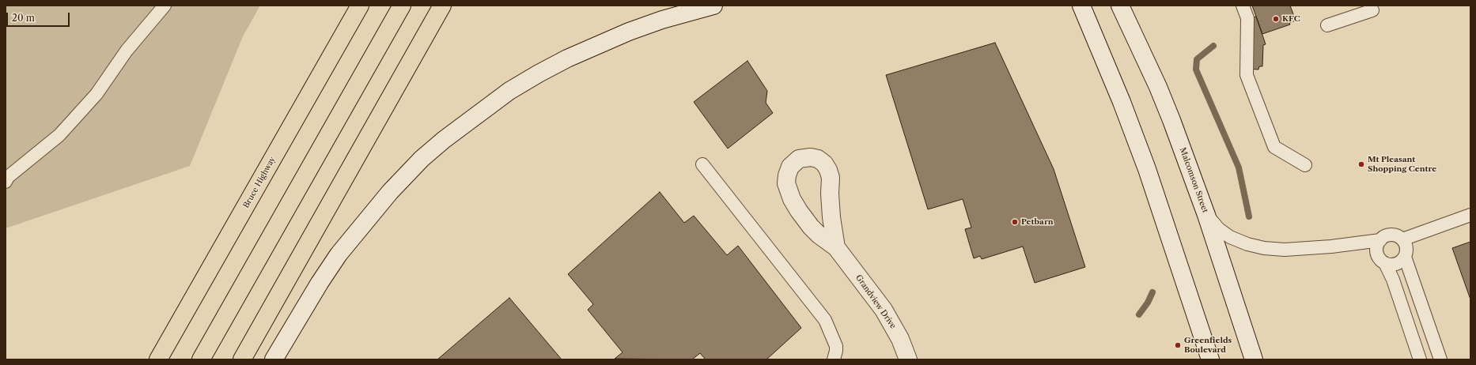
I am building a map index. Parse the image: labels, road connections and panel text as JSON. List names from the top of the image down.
{
  "streets": {
    "highway": ["Bruce Highway"],
    "main road": ["Malcomson Street", "Grandview Drive"]
  },
  "places": [
    "KFC",
    "Mt Pleasant Shopping Centre",
    "Petbarn",
    "Greenfields Boulevard"
  ],
  "scale_bar": "20 m"
}
